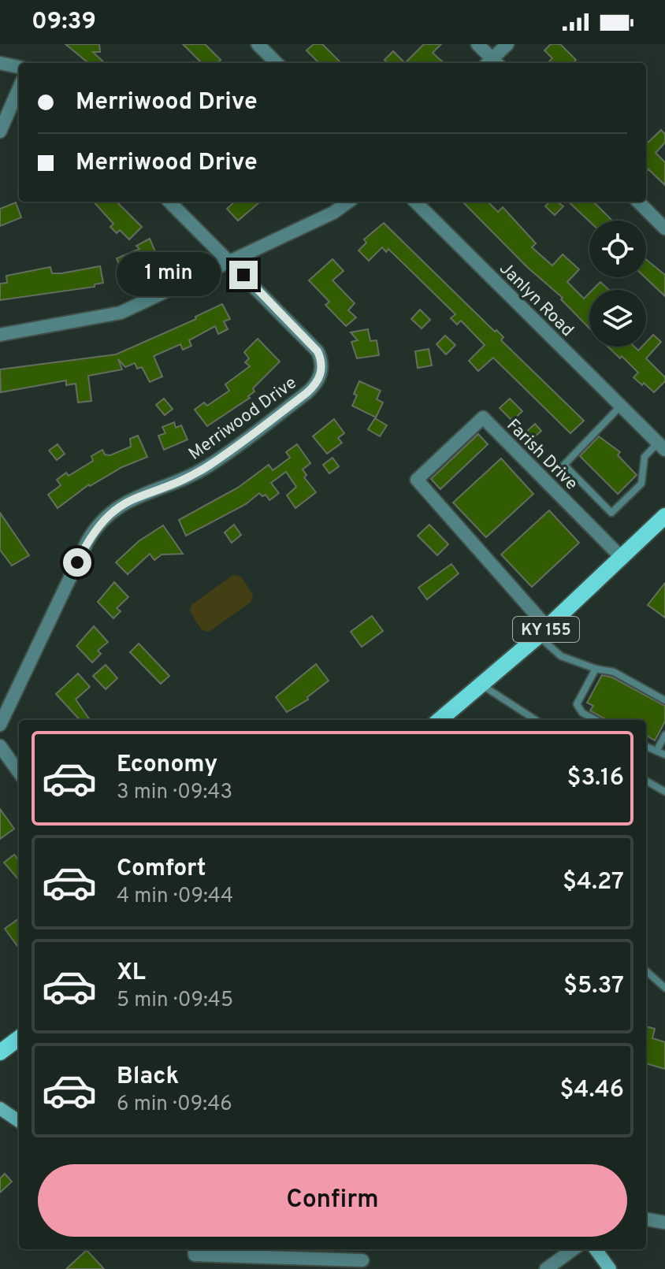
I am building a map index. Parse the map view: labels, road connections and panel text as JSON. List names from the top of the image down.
{
  "streets": {
    "main road": ["KY 155"],
    "street": ["Janlyn Road", "Merriwood Drive", "Farish Drive"]
  },
  "crossings": [
    ["Farish Drive", "KY 155"]
  ],
  "page": {
    "status": "09:39",
    "banner": ["Merriwood Drive", "Merriwood Drive"],
    "bubble": "1 min",
    "list": [
      {
        "name": "Economy",
        "note": "3 min · 09:43",
        "value": "$3.16"
      },
      {
        "name": "Comfort",
        "note": "4 min · 09:44",
        "value": "$4.27"
      },
      {
        "name": "XL",
        "note": "5 min · 09:45",
        "value": "$5.37"
      },
      {
        "name": "Black",
        "note": "6 min · 09:46",
        "value": "$4.46"
      }
    ],
    "buttons": "Confirm"
  }
}
